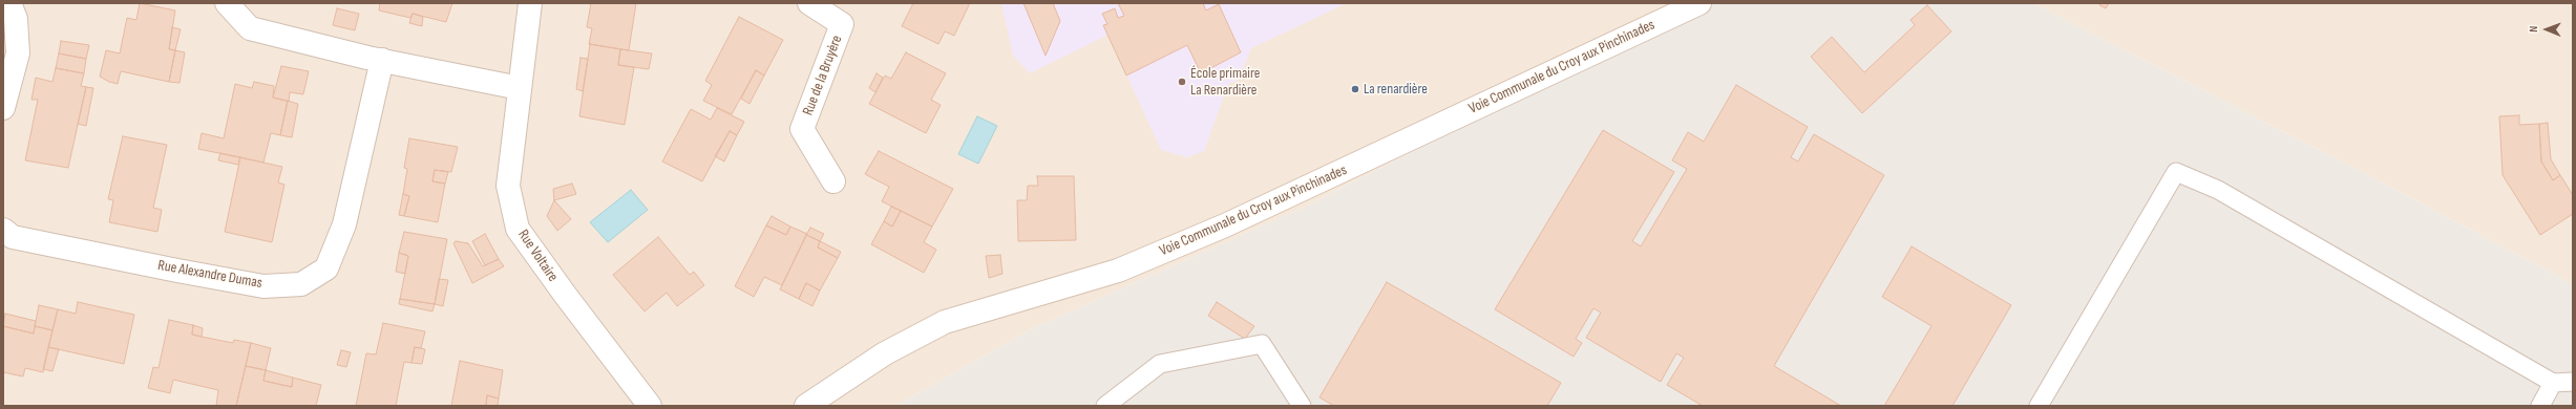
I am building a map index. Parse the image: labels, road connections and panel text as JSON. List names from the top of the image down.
{
  "streets": {
    "street": [
      "Voie Communale du Croy aux Pinchinades",
      "Rue de la Bruyère",
      "Rue Voltaire",
      "Rue Alexandre Dumas"
    ]
  },
  "places": ["École primaire La Renardière", "La renardière"],
  "north": "left"
}
